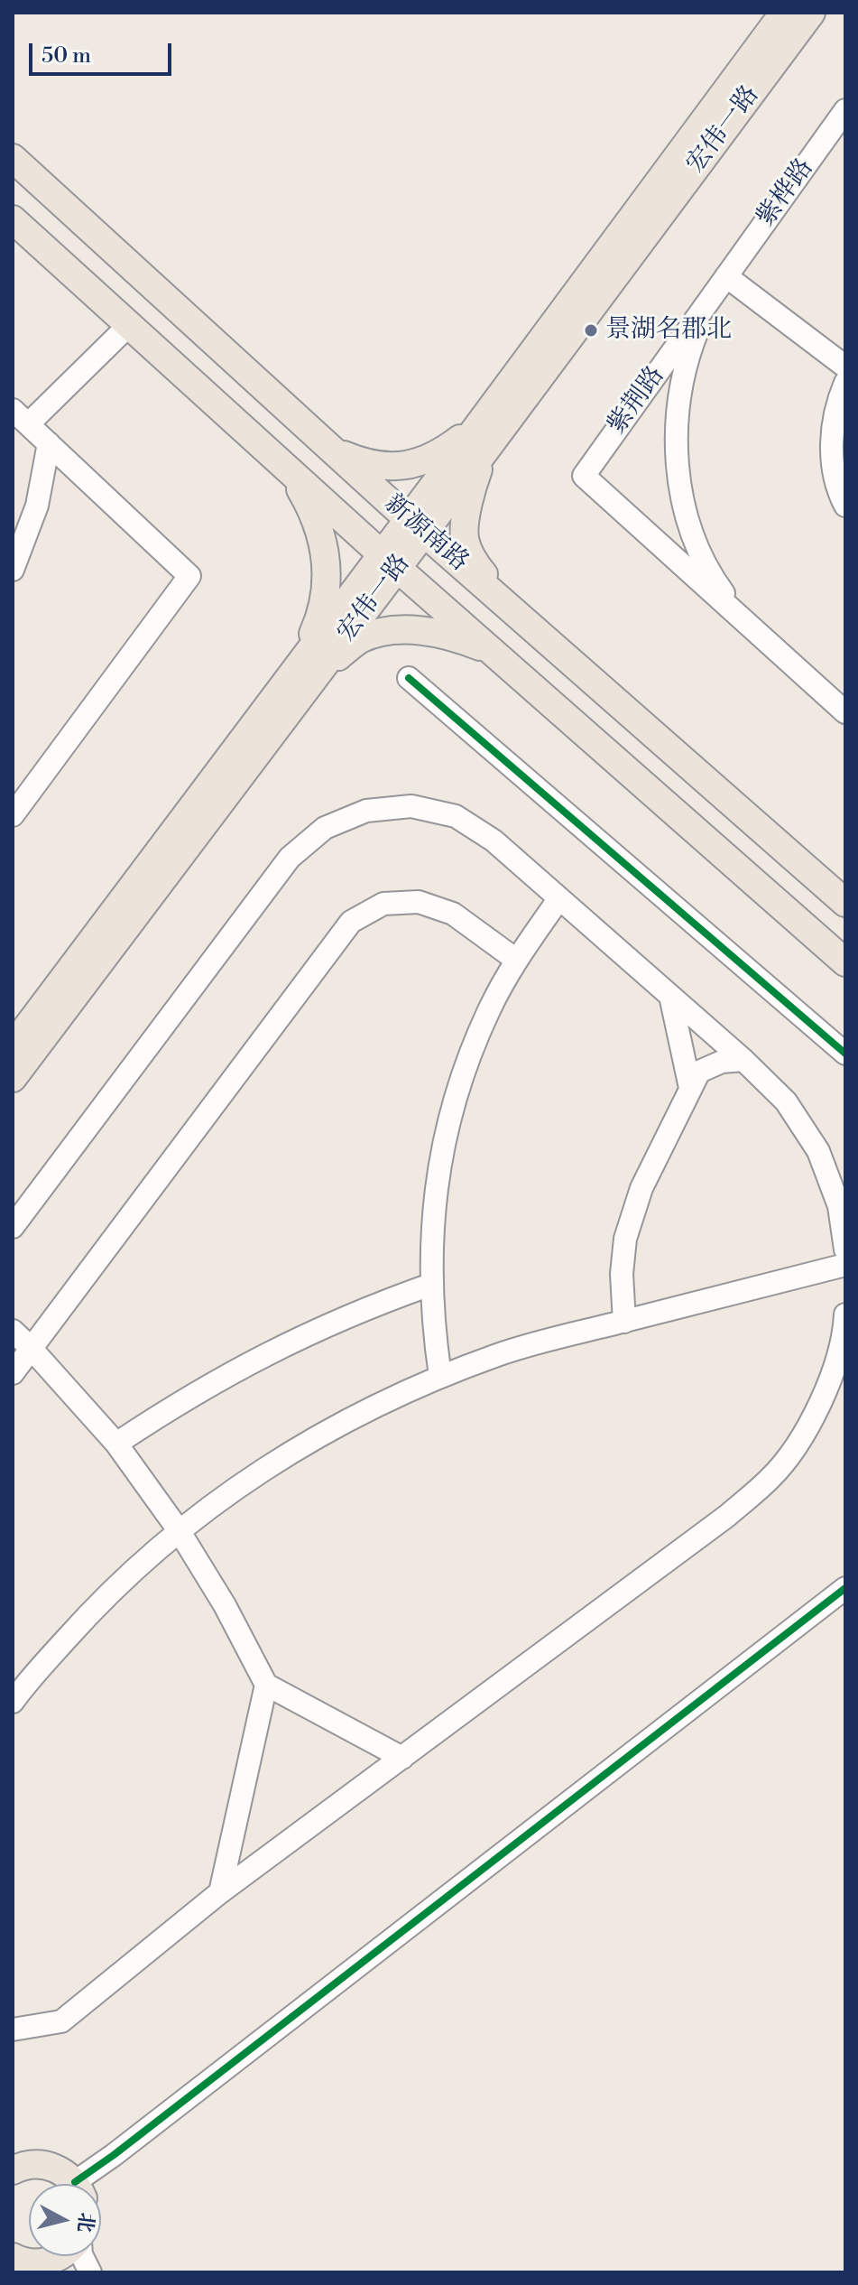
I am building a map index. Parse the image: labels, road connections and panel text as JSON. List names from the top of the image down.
{
  "streets": {
    "main road": ["宏伟一路", "新源南路"],
    "street": ["紫桦路", "紫荆路"]
  },
  "crossings": [
    ["宏伟一路", "新源南路"],
    ["紫桦路", "紫荆路"]
  ],
  "places": ["景湖名郡北"],
  "scale_bar": "50 m",
  "north": "right"
}
